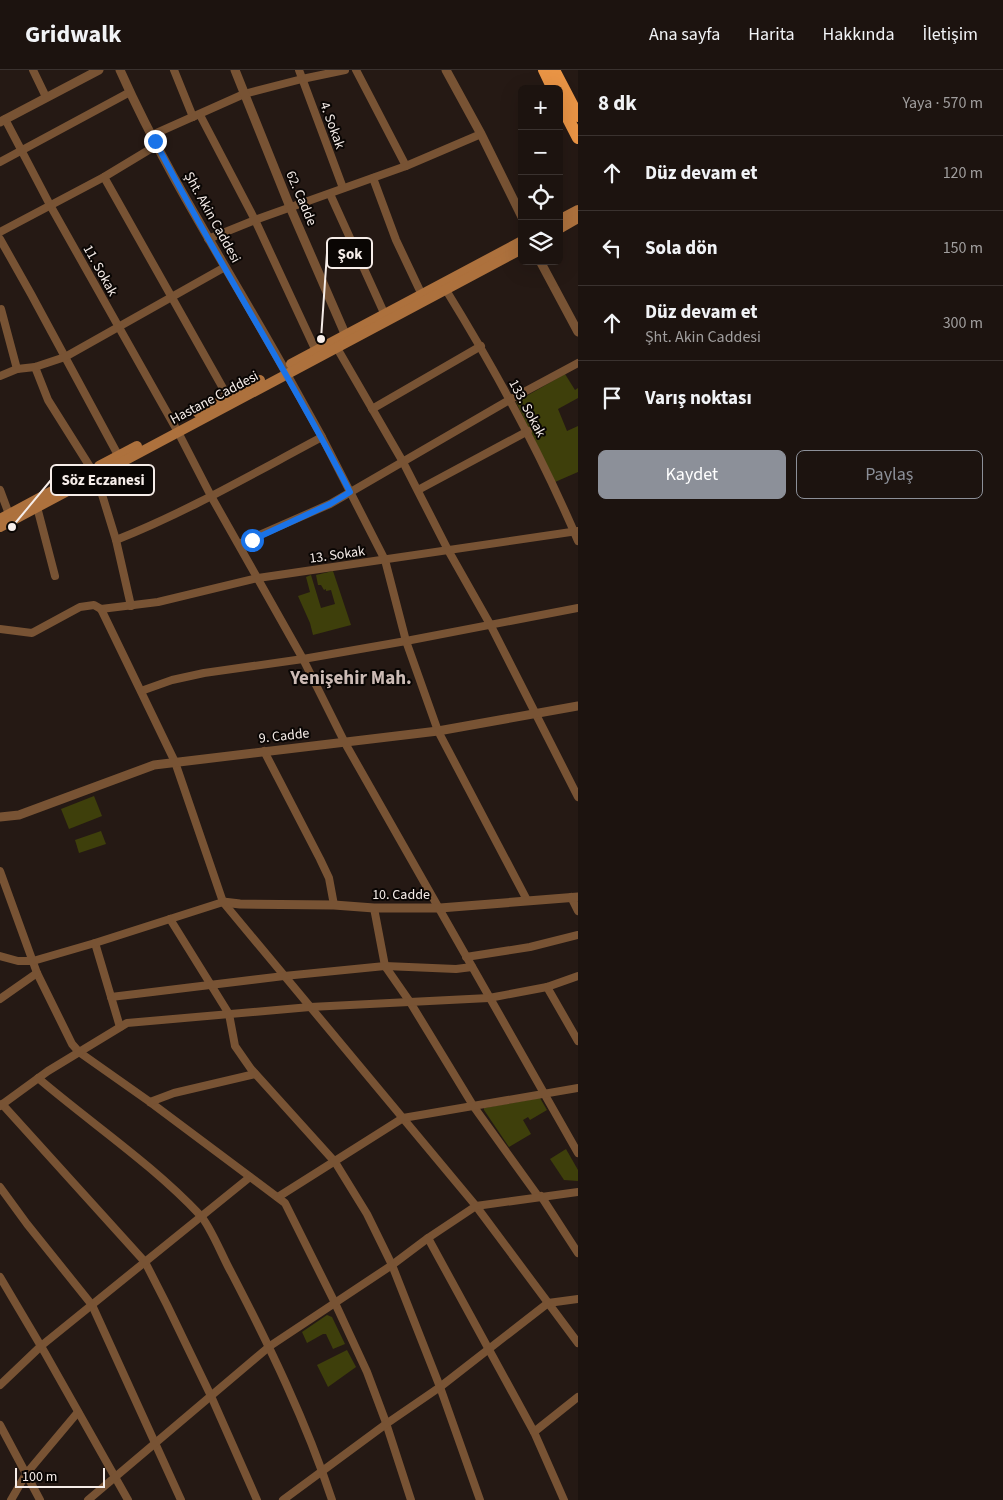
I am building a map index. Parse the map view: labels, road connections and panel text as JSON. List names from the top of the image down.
{
  "streets": {
    "main road": ["Hastane Caddesi"],
    "street": [
      "4. Sokak",
      "62. Cadde",
      "Şht. Akin Caddesi",
      "11. Sokak",
      "133. Sokak",
      "13. Sokak",
      "9. Cadde",
      "10. Cadde"
    ]
  },
  "crossings": [
    ["62. Cadde", "Hastane Caddesi"],
    ["Şht. Akin Caddesi", "Hastane Caddesi"],
    ["11. Sokak", "Hastane Caddesi"],
    ["11. Sokak", "13. Sokak"],
    ["11. Sokak", "9. Cadde"],
    ["11. Sokak", "10. Cadde"],
    ["Hastane Caddesi", "133. Sokak"],
    ["133. Sokak", "13. Sokak"]
  ],
  "districts": ["Yenişehir Mah."],
  "places": ["Şok", "Söz Eczanesi"],
  "scale_bar": "100 m",
  "page": {
    "header": "Gridwalk",
    "nav": [
      "Ana sayfa",
      "Harita",
      "Hakkında",
      "İletişim"
    ],
    "heading": ["8 dk", "Yaya · 570 m"],
    "map_buttons": ["+", "−"],
    "list": [
      ["Düz devam et", "120 m"],
      ["Sola dön", "150 m"],
      ["Düz devam et", "Şht. Akin Caddesi", "300 m"],
      "Varış noktası"
    ],
    "buttons": ["Kaydet", "Paylaş"],
    "scale": "100 m"
  }
}
